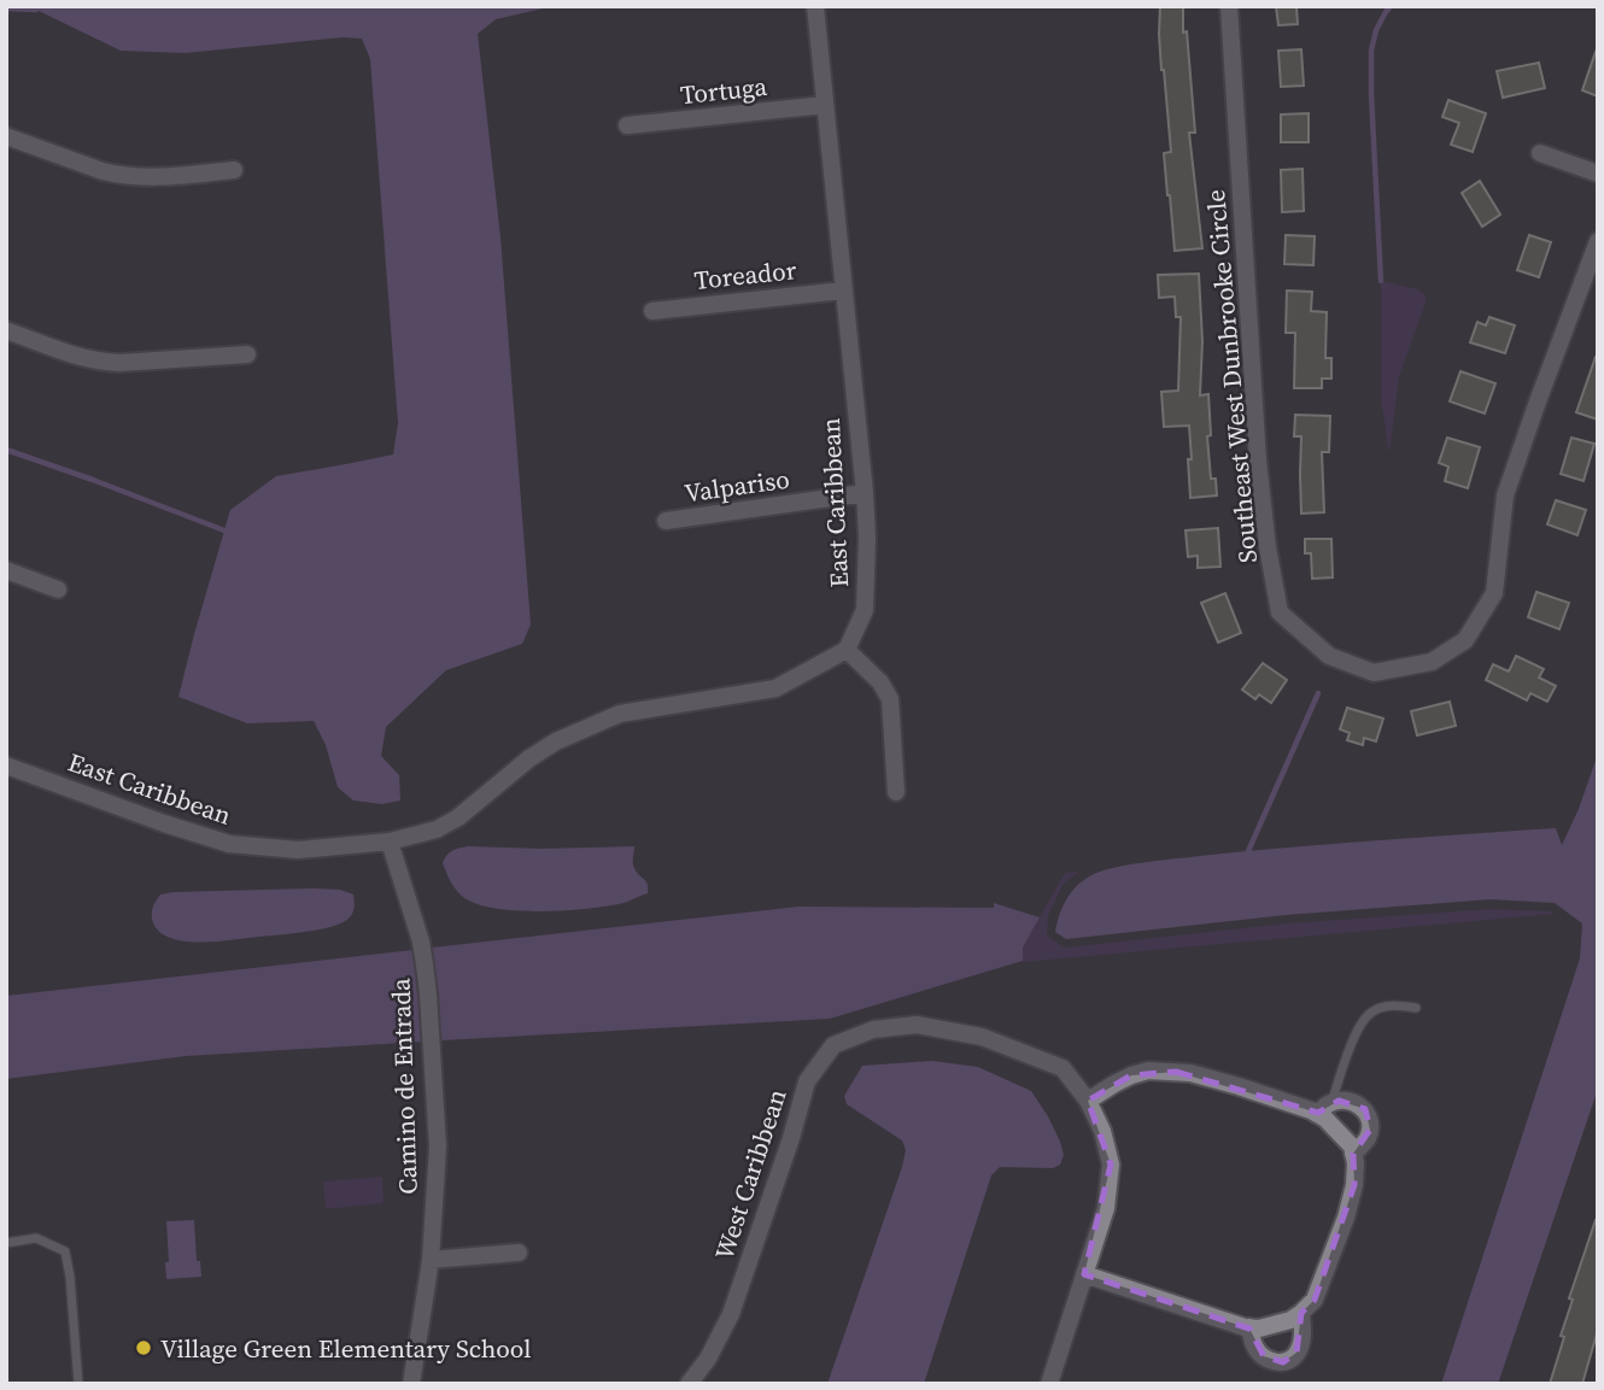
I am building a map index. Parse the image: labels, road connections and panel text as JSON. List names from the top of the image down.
{
  "streets": {
    "street": [
      "Tortuga",
      "Toreador",
      "Southeast West Dunbrooke Circle",
      "Valpariso",
      "East Caribbean",
      "Camino de Entrada",
      "West Caribbean"
    ]
  },
  "crossings": [
    ["Tortuga", "East Caribbean"],
    ["Toreador", "East Caribbean"],
    ["Valpariso", "East Caribbean"],
    ["East Caribbean", "Camino de Entrada"]
  ],
  "places": ["Village Green Elementary School"]
}
